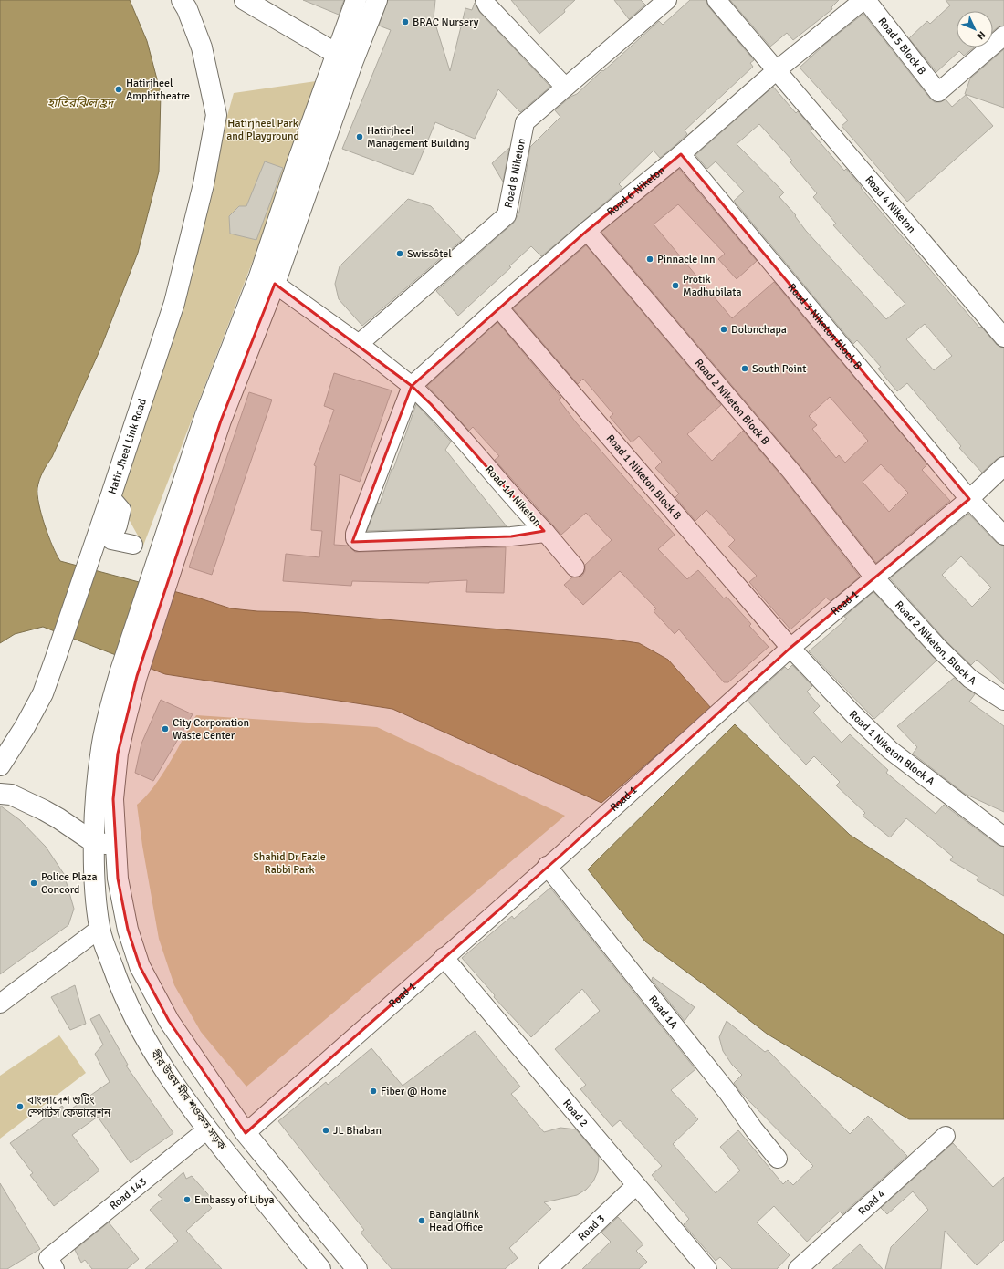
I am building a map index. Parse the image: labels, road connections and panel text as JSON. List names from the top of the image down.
{
  "streets": {
    "main road": ["Hatir Jheel Link Road", "বীর উত্তম মীর শওকত সড়ক"],
    "street": [
      "Road 5 Block B",
      "Road 8 Niketon",
      "Road 6 Niketon",
      "Road 4 Niketon",
      "Road 3 Niketon Block B",
      "Road 2 Niketon Block B",
      "Road 1 Niketon Block B",
      "Road 1A Niketon",
      "Road 1",
      "Road 2 Niketon, Block A",
      "Road 1 Niketon Block A",
      "Road 1A",
      "Road 2",
      "Road 143",
      "Road 4",
      "Road 3"
    ]
  },
  "crossings": [
    ["Road 8 Niketon", "Road 1A Niketon"],
    ["Road 6 Niketon", "Road 4 Niketon"],
    ["Road 6 Niketon", "Road 3 Niketon Block B"],
    ["Road 6 Niketon", "Road 2 Niketon Block B"],
    ["Road 6 Niketon", "Road 1 Niketon Block B"],
    ["Road 6 Niketon", "Road 1A Niketon"],
    ["Road 3 Niketon Block B", "Road 1"],
    ["Road 2 Niketon Block B", "Road 1"],
    ["Road 2 Niketon Block B", "Road 2 Niketon, Block A"],
    ["Road 1 Niketon Block B", "Road 1"],
    ["Road 1 Niketon Block B", "Road 1 Niketon Block A"],
    ["Road 1", "Road 2 Niketon, Block A"],
    ["Road 1", "Road 1 Niketon Block A"],
    ["Road 1", "Road 1A"],
    ["Road 1", "Road 2"],
    ["বীর উত্তম মীর শওকত সড়ক", "Road 143"],
    ["Road 2", "Road 3"]
  ],
  "water": ["হাতিরঝিল হ্রদ"],
  "parks": ["Hatirjheel Park and Playground", "Shahid Dr Fazle Rabbi Park"],
  "places": [
    "BRAC Nursery",
    "Hatirjheel Amphitheatre",
    "Hatirjheel Management Building",
    "Swissôtel",
    "Pinnacle Inn",
    "Protik Madhubilata",
    "Dolonchapa",
    "South Point",
    "City Corporation Waste Center",
    "Police Plaza Concord",
    "Fiber @ Home",
    "বাংলাদেশ শুটিং স্পোর্টস ফেডারেশন",
    "JL Bhaban",
    "Embassy of Libya",
    "Banglalink Head Office"
  ],
  "north": "bottom right"
}
